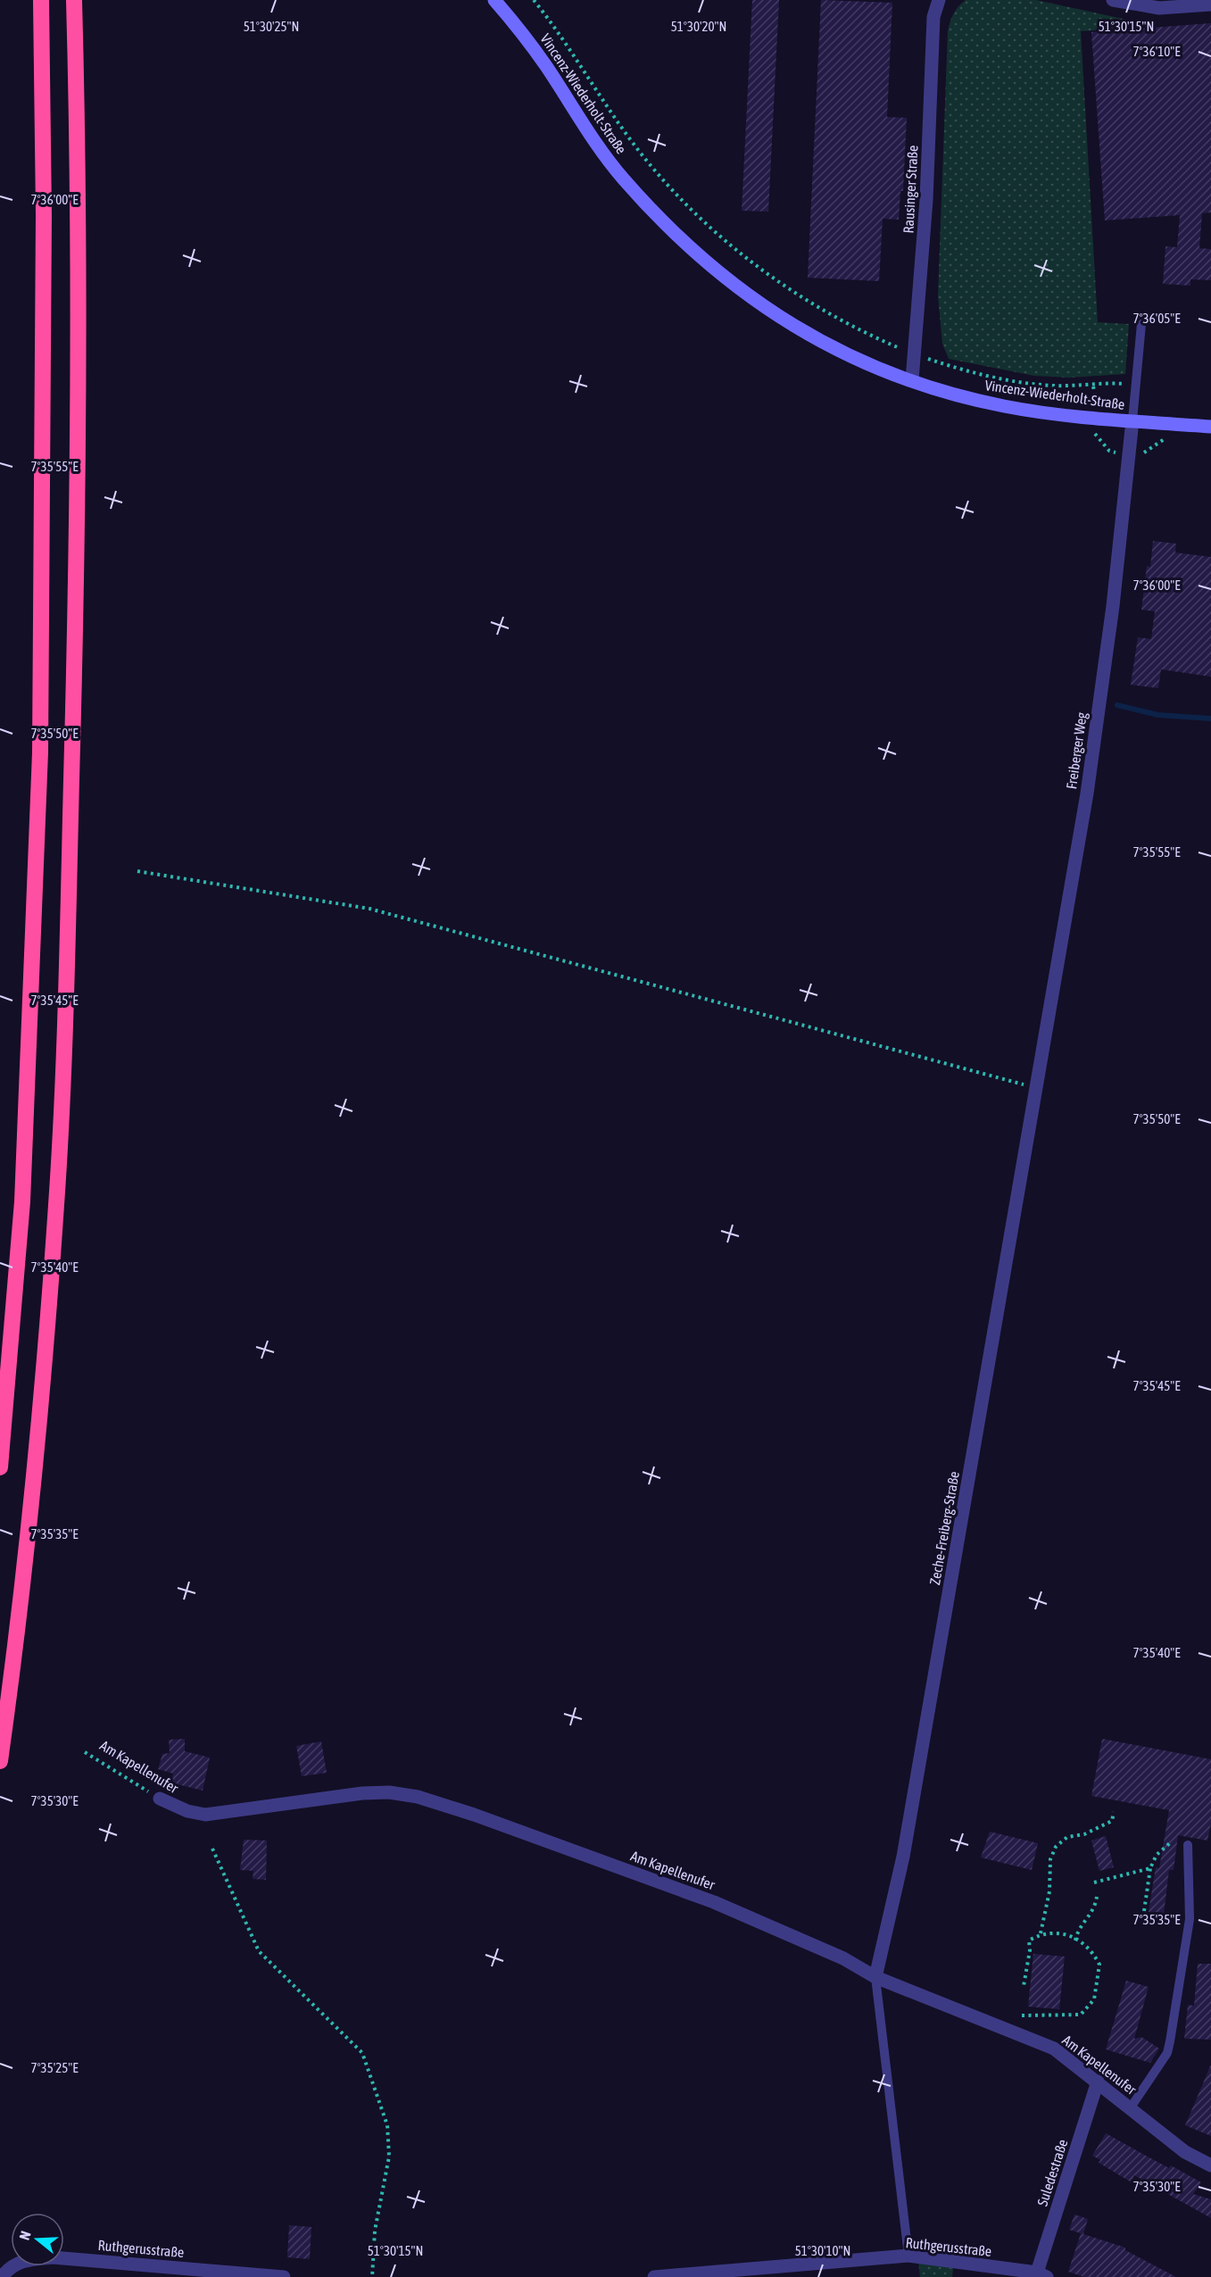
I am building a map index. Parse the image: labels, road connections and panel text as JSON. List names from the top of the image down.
{
  "streets": {
    "street": [
      "Vincenz-Wiederholt-Straße",
      "Rausinger Straße",
      "Freiberger Weg",
      "Zeche-Freiberg-Straße",
      "Am Kapellenufer",
      "Suledestraße",
      "Ruthgerusstraße"
    ]
  },
  "crossings": [
    ["Vincenz-Wiederholt-Straße", "Rausinger Straße"],
    ["Vincenz-Wiederholt-Straße", "Freiberger Weg"],
    ["Freiberger Weg", "Zeche-Freiberg-Straße"],
    ["Zeche-Freiberg-Straße", "Am Kapellenufer"],
    ["Am Kapellenufer", "Suledestraße"],
    ["Suledestraße", "Ruthgerusstraße"]
  ],
  "north": "left",
  "coordinates": [
    "51°30'25\"N",
    "51°30'20\"N",
    "51°30'15\"N",
    "7°36'10\"E",
    "7°36'00\"E",
    "7°36'05\"E",
    "7°35'55\"E",
    "7°35'50\"E",
    "7°35'45\"E",
    "7°35'40\"E",
    "7°35'35\"E",
    "7°35'30\"E",
    "7°35'25\"E",
    "51°30'10\"N"
  ]
}
